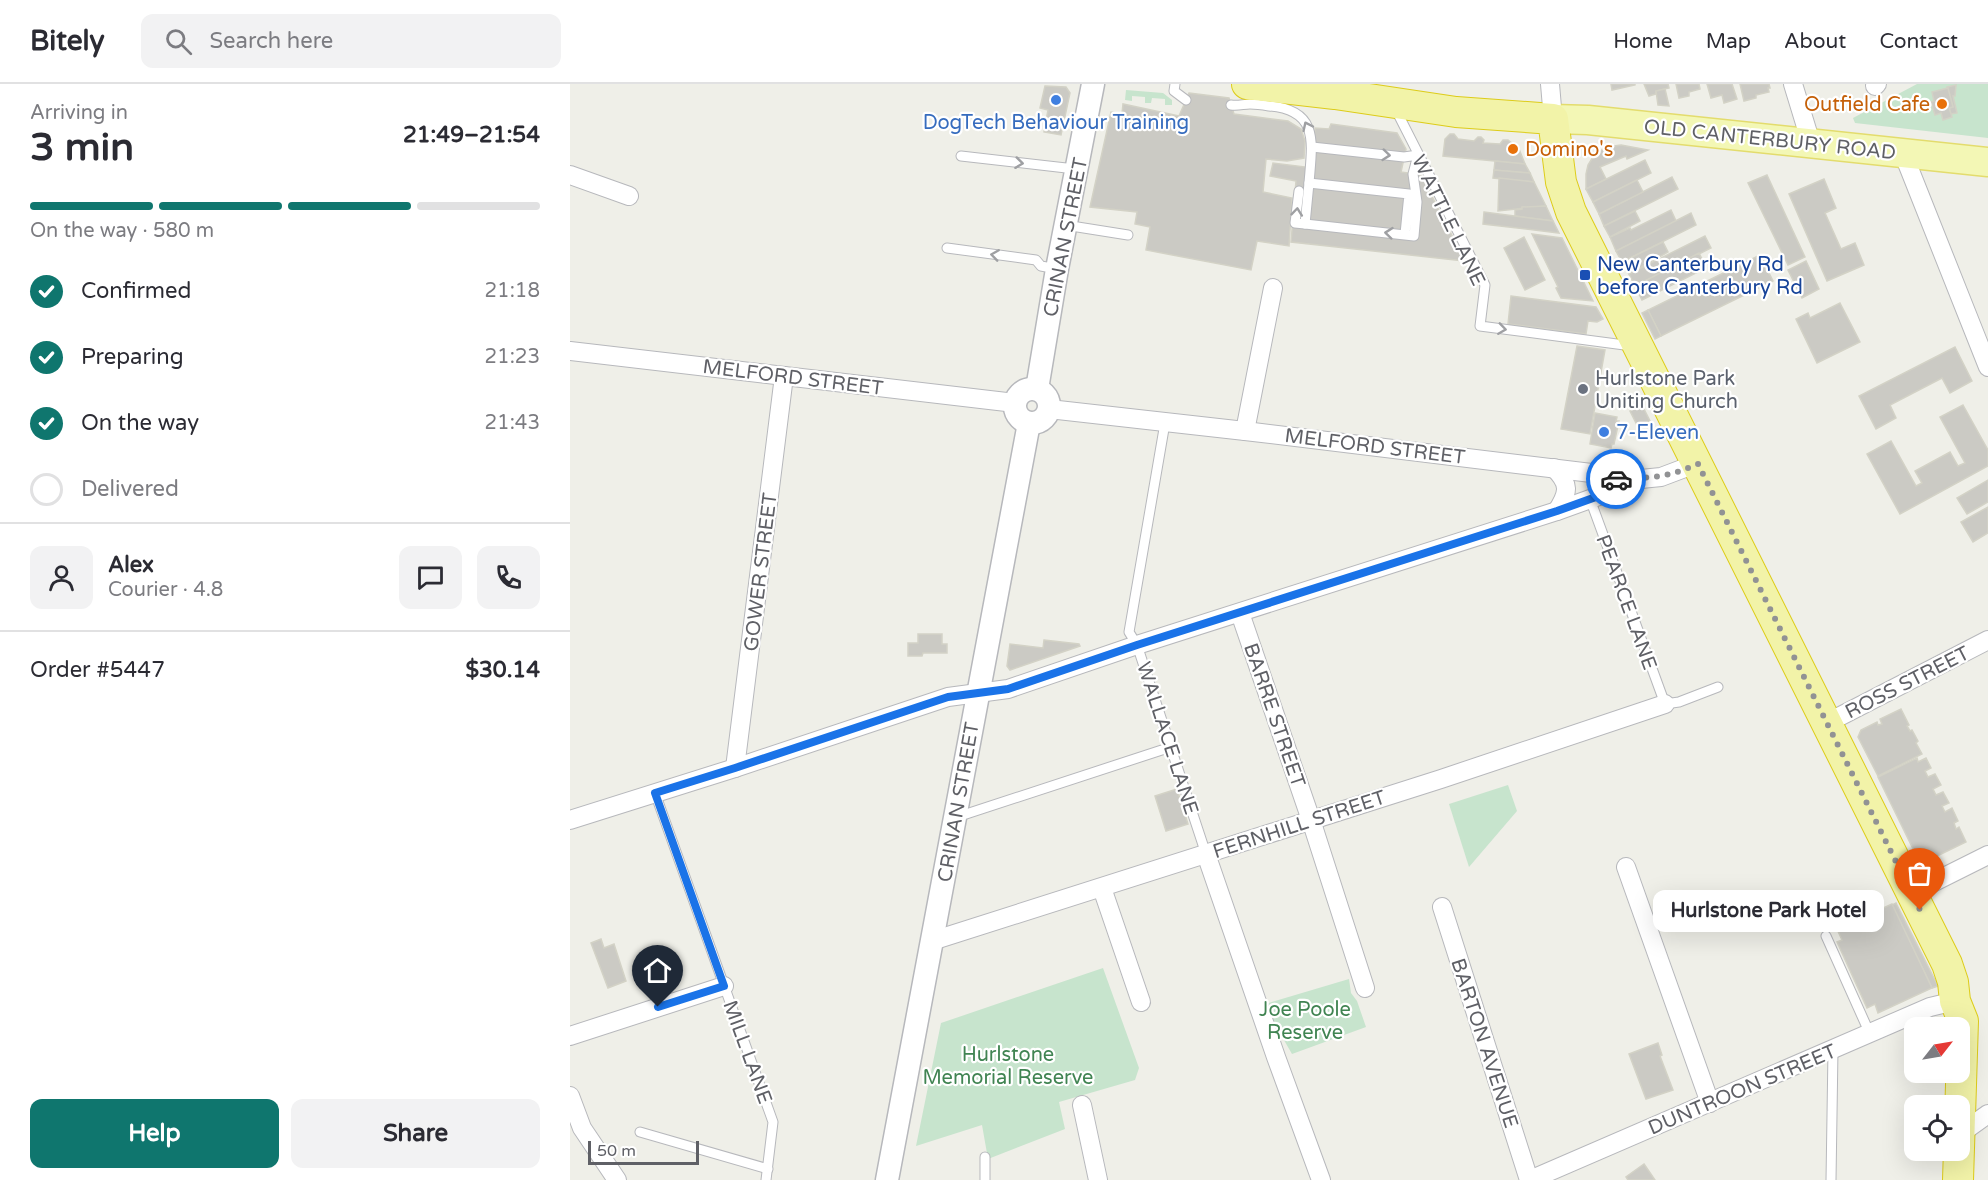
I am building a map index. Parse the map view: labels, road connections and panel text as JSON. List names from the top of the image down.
{
  "streets": {
    "main road": ["OLD CANTERBURY ROAD"],
    "street": [
      "CRINAN STREET",
      "MELFORD STREET",
      "GOWER STREET",
      "ROSS STREET",
      "BARRE STREET",
      "WALLACE LANE",
      "FERNHILL STREET",
      "BARTON AVENUE",
      "DUNTROON STREET"
    ],
    "lane": ["WATTLE LANE", "PEARCE LANE", "MILL LANE"]
  },
  "crossings": [
    ["CRINAN STREET", "MELFORD STREET"],
    ["CRINAN STREET", "FERNHILL STREET"],
    ["MELFORD STREET", "GOWER STREET"],
    ["MELFORD STREET", "WALLACE LANE"],
    ["PEARCE LANE", "FERNHILL STREET"],
    ["BARRE STREET", "FERNHILL STREET"],
    ["WALLACE LANE", "FERNHILL STREET"],
    ["BARTON AVENUE", "DUNTROON STREET"]
  ],
  "one_way": ["WATTLE LANE"],
  "parks": ["Joe Poole Reserve", "Hurlstone Memorial Reserve"],
  "places": {
    "other": [
      "DogTech Behaviour Training",
      "Outfield Cafe",
      "Domino's",
      "Hurlstone Park Uniting Church",
      "7-Eleven",
      "Hurlstone Park Hotel"
    ],
    "transit": ["New Canterbury Rd before Canterbury Rd"]
  },
  "scale_bar": "50 m",
  "north": "top right",
  "page": {
    "header": "Bitely",
    "search": "Search here",
    "nav": [
      "Home",
      "Map",
      "About",
      "Contact"
    ],
    "heading": ["3 min", "Arriving in", "21:49–21:54"],
    "panel": [
      "Alex",
      "Courier · 4.8",
      "Order #5447",
      "$30.14"
    ],
    "bar": "On the way · 580 m",
    "list": [
      ["Confirmed", "21:18"],
      ["Preparing", "21:23"],
      ["On the way", "21:43"],
      "Delivered"
    ],
    "bubble": "Hurlstone Park Hotel",
    "buttons": ["Help", "Share"],
    "scale": "50 m"
  }
}
